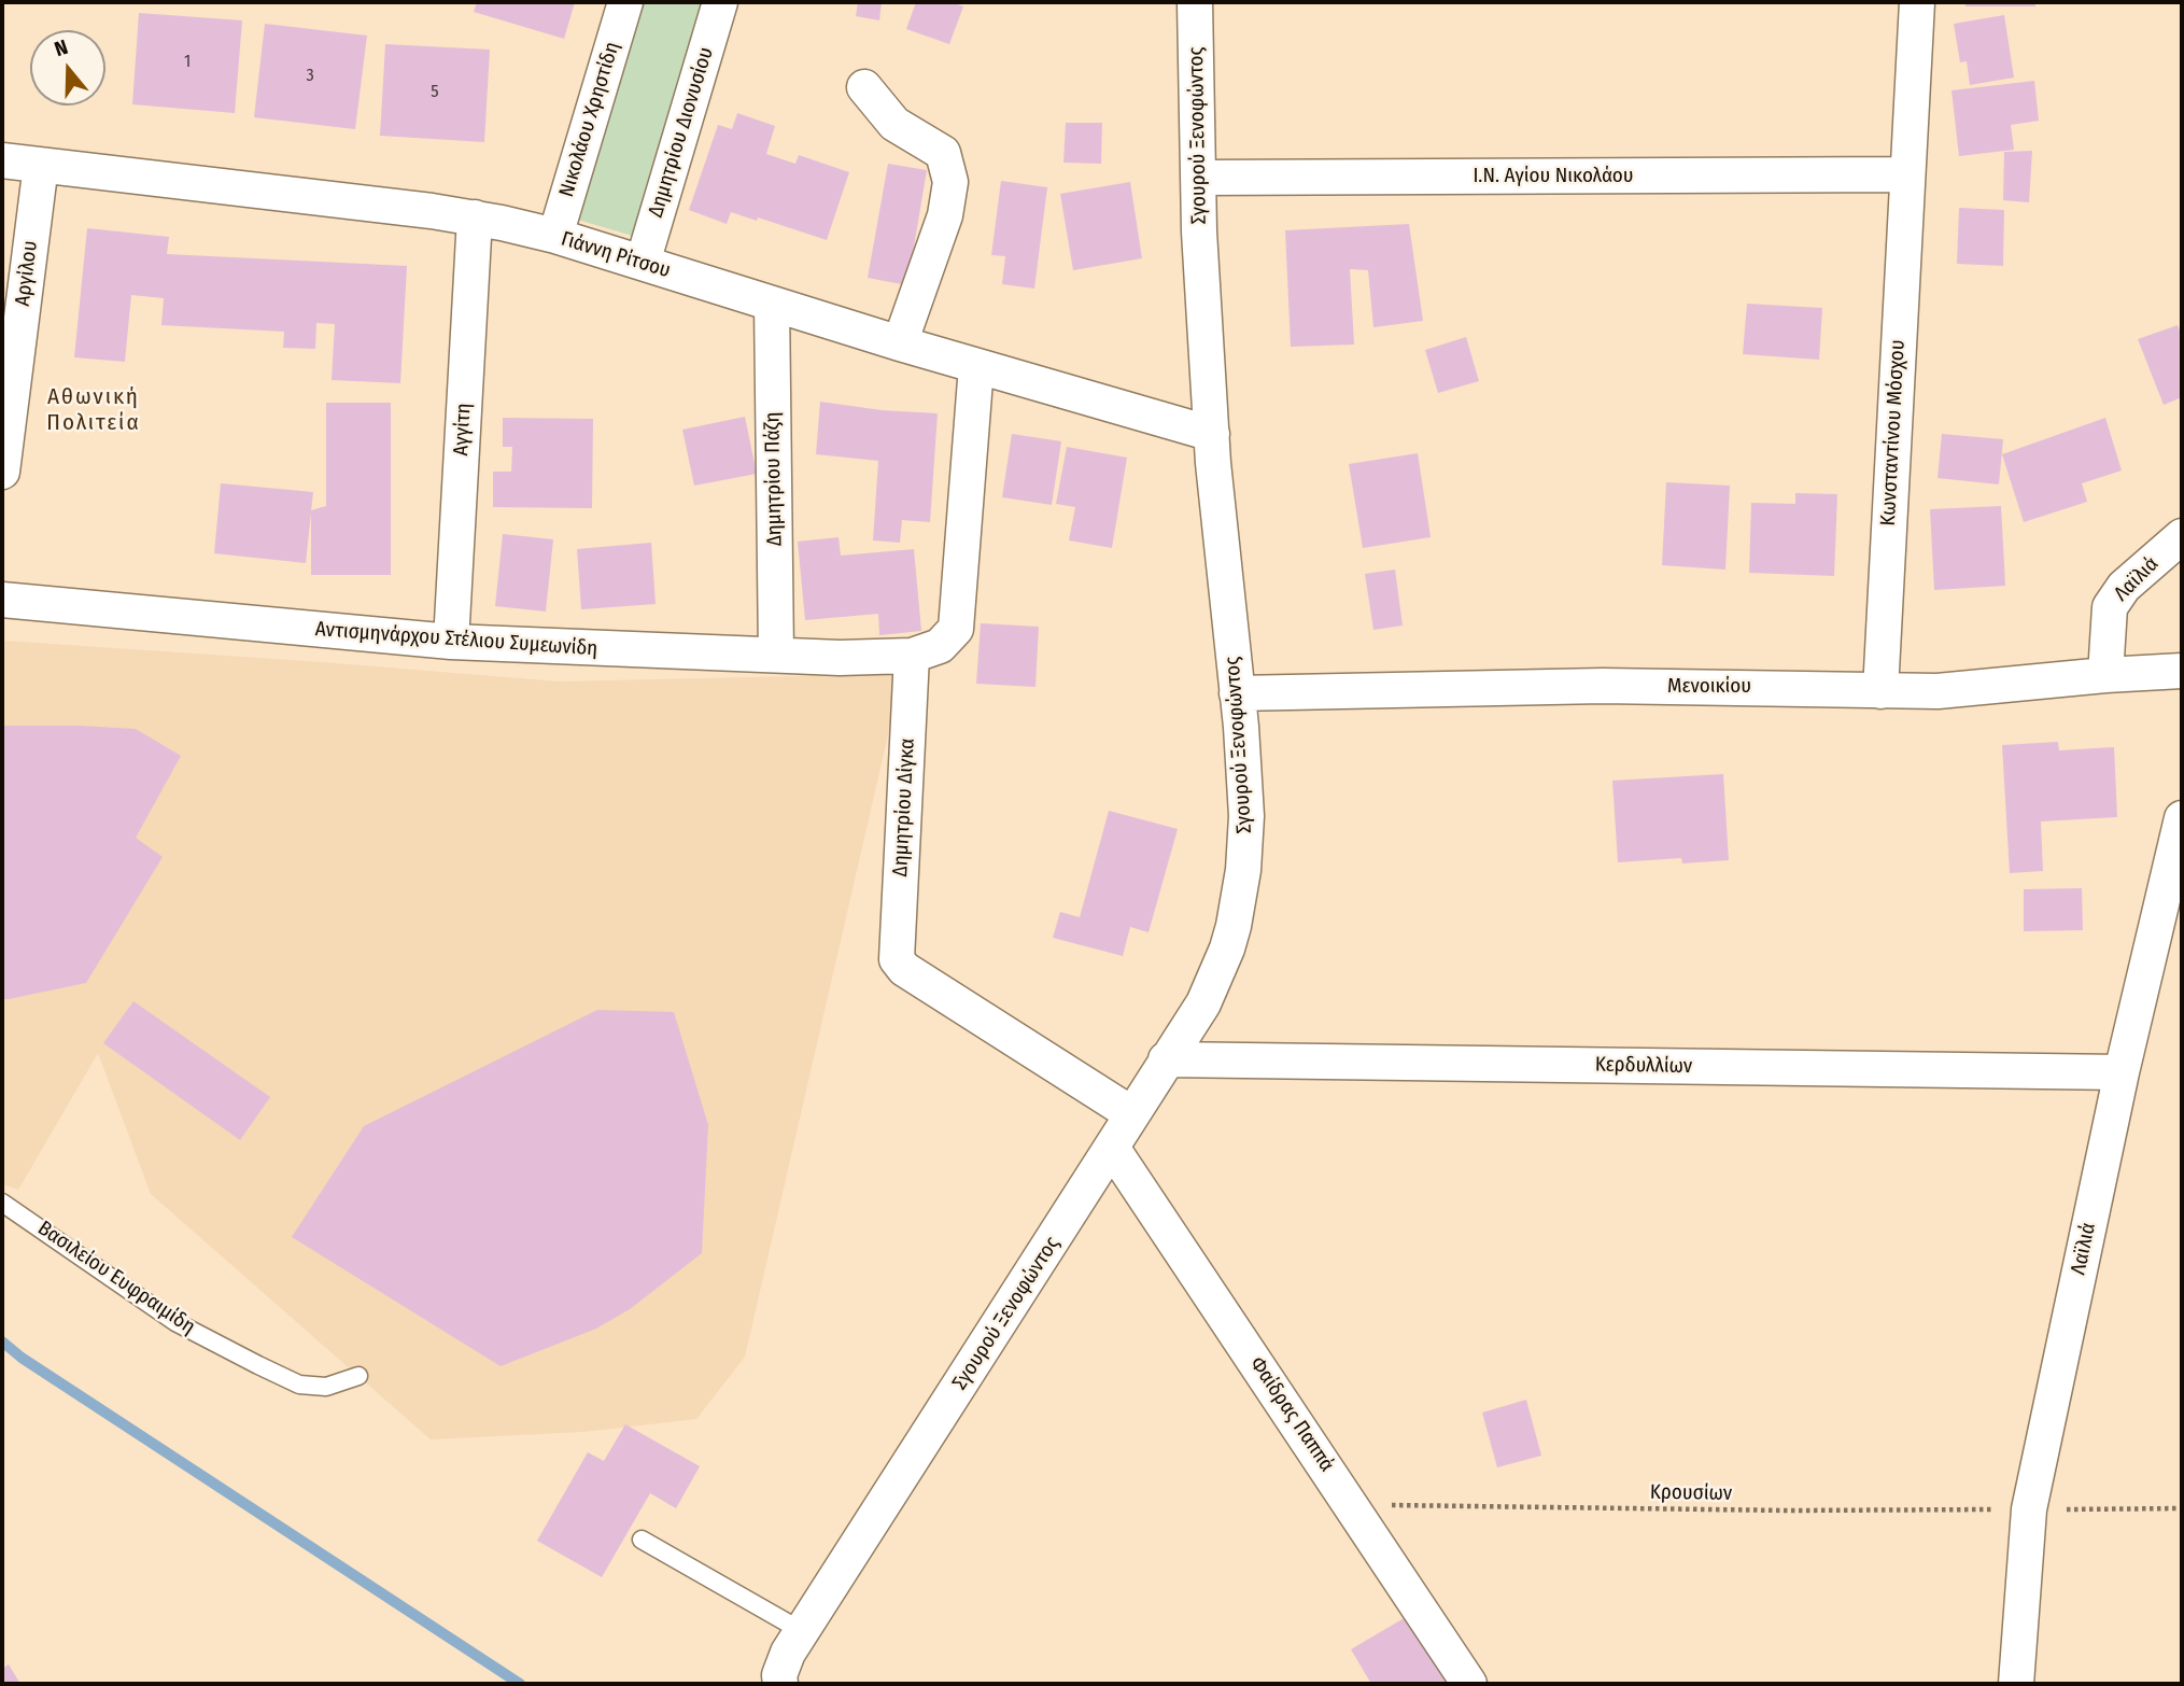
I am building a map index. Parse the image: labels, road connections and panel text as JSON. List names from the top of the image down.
{
  "streets": {
    "street": [
      "Νικολάου Χρηστίδη",
      "Δημητρίου Διονυσίου",
      "Σγουρού Ξενοφώντος",
      "Ι.Ν. Αγίου Νικολάου",
      "Γιάννη Ρίτσου",
      "Αργίλου",
      "Αγγίτη",
      "Κωνσταντίνου Μόσχου",
      "Δημητρίου Πάζη",
      "Λαϊλιά",
      "Αντισμηνάρχου Στέλιου Συμεωνίδη",
      "Μενοικίου",
      "Δημητρίου Δίγκα",
      "Κερδυλλίων",
      "Φαίδρας Παππά"
    ],
    "lane": ["Βασιλείου Ευφραιμίδη"],
    "path": ["Κρουσίων"]
  },
  "crossings": [
    ["Νικολάου Χρηστίδη", "Γιάννη Ρίτσου"],
    ["Δημητρίου Διονυσίου", "Γιάννη Ρίτσου"],
    ["Σγουρού Ξενοφώντος", "Ι.Ν. Αγίου Νικολάου"],
    ["Σγουρού Ξενοφώντος", "Γιάννη Ρίτσου"],
    ["Σγουρού Ξενοφώντος", "Μενοικίου"],
    ["Σγουρού Ξενοφώντος", "Δημητρίου Δίγκα"],
    ["Σγουρού Ξενοφώντος", "Κερδυλλίων"],
    ["Σγουρού Ξενοφώντος", "Φαίδρας Παππά"],
    ["Ι.Ν. Αγίου Νικολάου", "Κωνσταντίνου Μόσχου"],
    ["Γιάννη Ρίτσου", "Αργίλου"],
    ["Γιάννη Ρίτσου", "Αγγίτη"],
    ["Γιάννη Ρίτσου", "Δημητρίου Πάζη"],
    ["Αγγίτη", "Αντισμηνάρχου Στέλιου Συμεωνίδη"],
    ["Κωνσταντίνου Μόσχου", "Μενοικίου"],
    ["Δημητρίου Πάζη", "Αντισμηνάρχου Στέλιου Συμεωνίδη"],
    ["Λαϊλιά", "Μενοικίου"],
    ["Λαϊλιά", "Κερδυλλίων"],
    ["Λαϊλιά", "Κρουσίων"],
    ["Αντισμηνάρχου Στέλιου Συμεωνίδη", "Δημητρίου Δίγκα"],
    ["Φαίδρας Παππά", "Κρουσίων"]
  ],
  "districts": ["Αθωνική Πολιτεία"],
  "house_numbers": ["1", "3", "5"],
  "north": "top"
}
